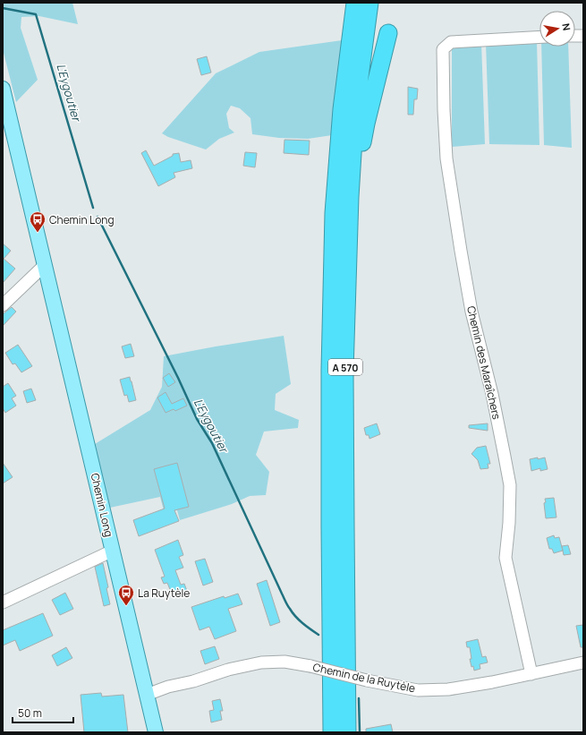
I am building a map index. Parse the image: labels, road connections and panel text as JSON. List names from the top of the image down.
{
  "streets": {
    "highway": ["A 570"],
    "main road": ["Chemin Long"],
    "street": ["Chemin des Maraîchers", "Chemin de la Ruytèle"]
  },
  "crossings": [
    ["Chemin des Maraîchers", "Chemin de la Ruytèle"],
    ["Chemin Long", "Chemin de la Ruytèle"]
  ],
  "water": ["L'Eygoutier"],
  "places": {
    "bus stop": ["Chemin Long", "La Ruytèle"]
  },
  "scale_bar": "50 m",
  "north": "right"
}
